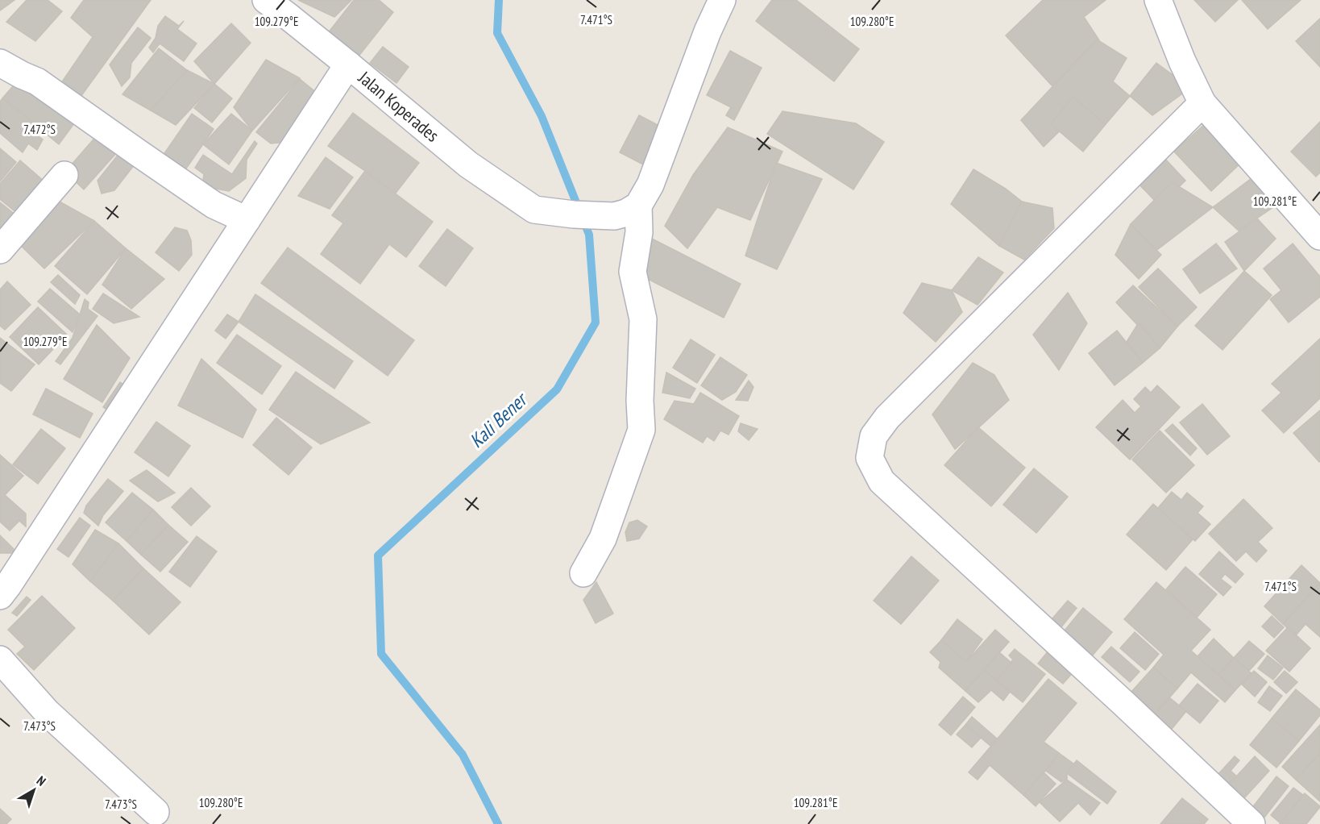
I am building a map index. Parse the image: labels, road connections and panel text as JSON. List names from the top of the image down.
{
  "streets": {
    "street": ["Jalan Koperades"]
  },
  "water": ["Kali Bener"],
  "north": "top right",
  "coordinates": [
    "7.471°S",
    "109.279°E",
    "109.280°E",
    "7.472°S",
    "109.281°E",
    "7.473°S"
  ]
}
